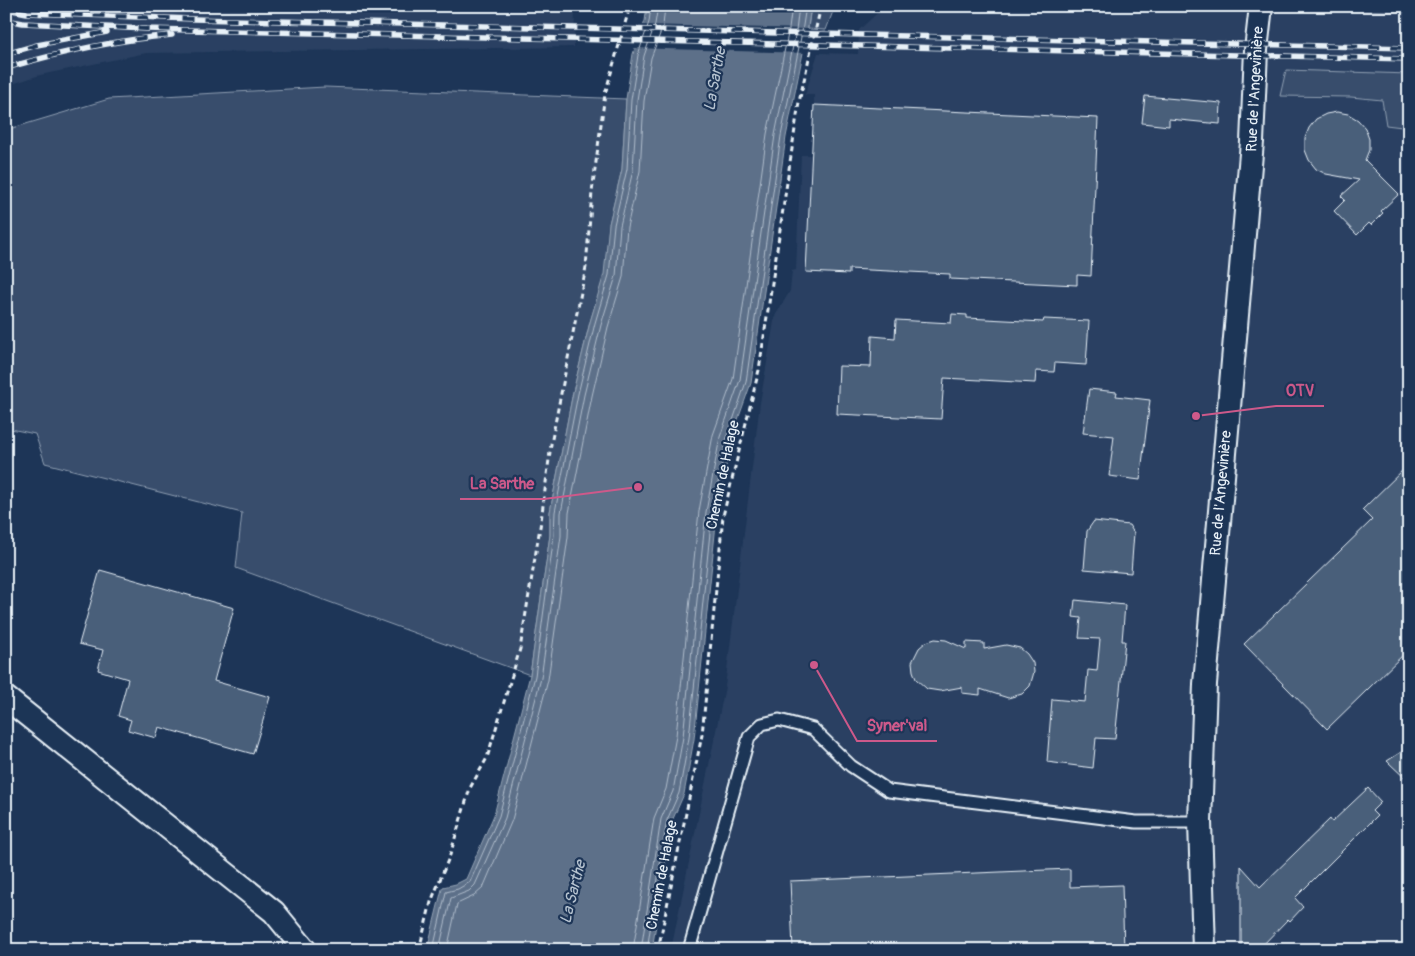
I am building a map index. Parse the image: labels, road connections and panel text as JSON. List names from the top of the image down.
{
  "streets": {
    "street": ["Rue de l'Angevinière"],
    "path": ["Chemin de Halage"]
  },
  "water": ["La Sarthe"],
  "places": ["OTV", "La Sarthe", "Syner'val"]
}
